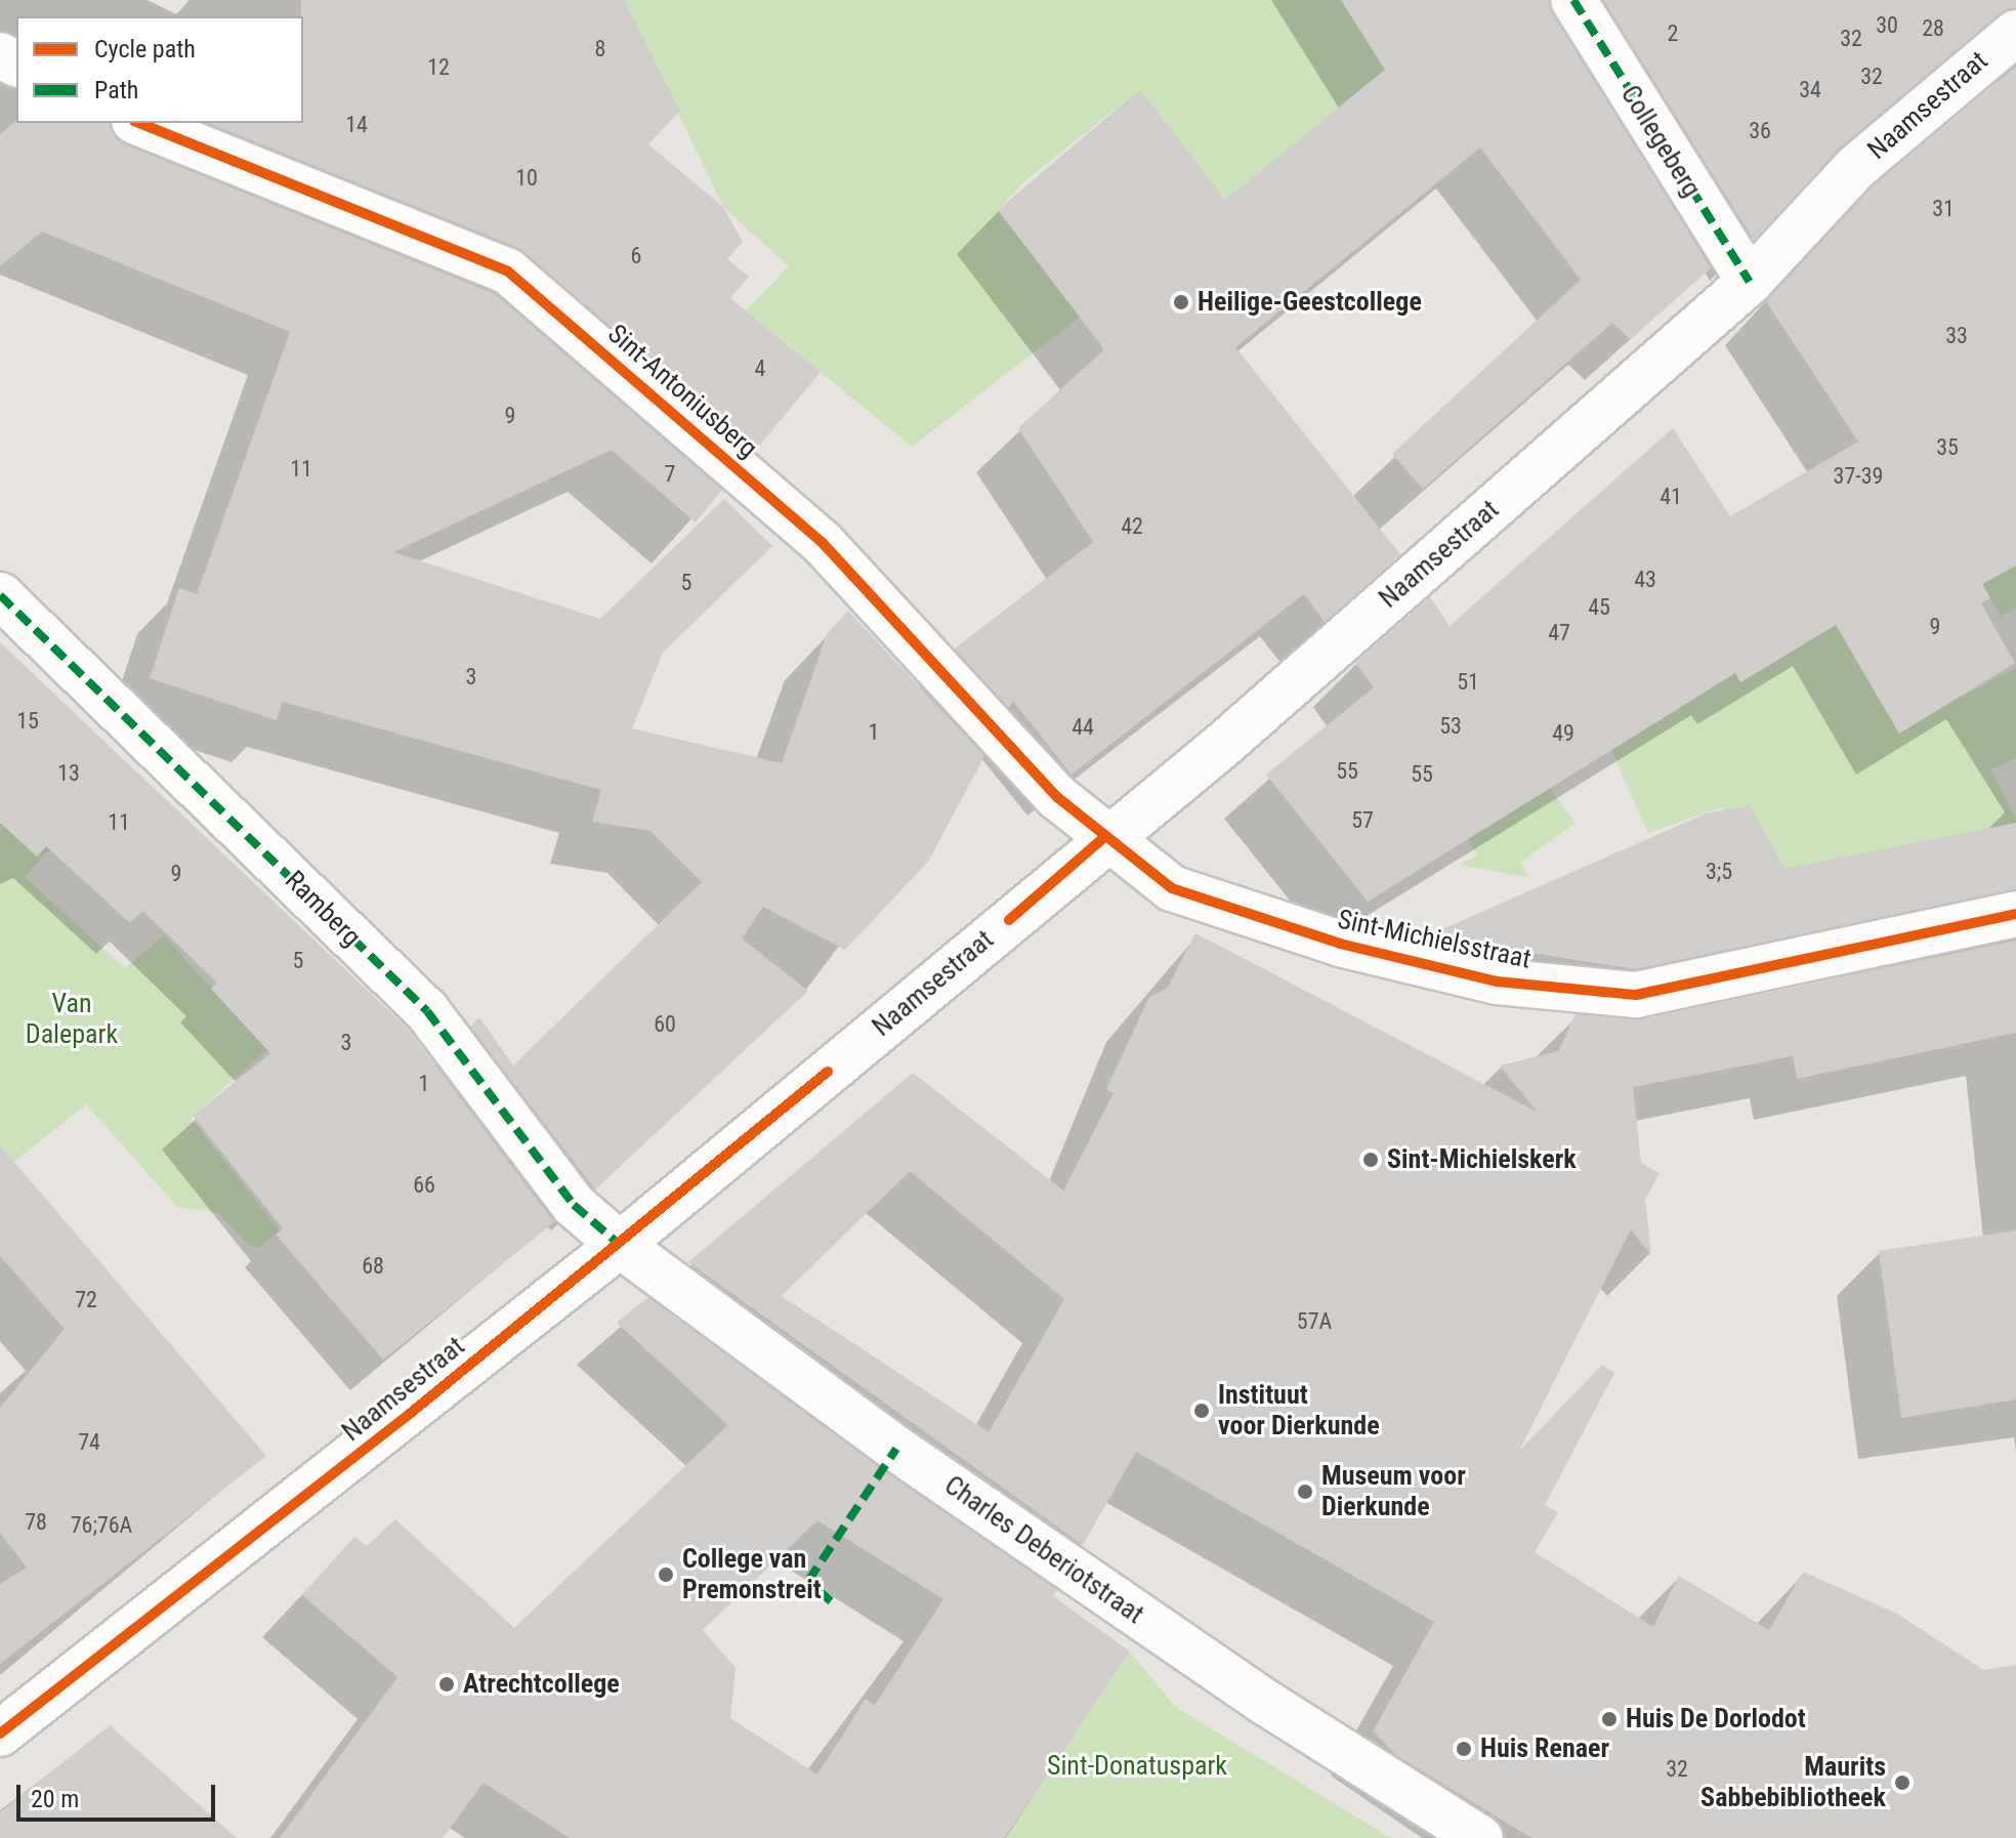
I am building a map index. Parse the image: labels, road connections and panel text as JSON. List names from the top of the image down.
{
  "streets": {
    "street": [
      "Naamsestraat",
      "Collegeberg",
      "Sint-Antoniusberg",
      "Ramberg",
      "Sint-Michielsstraat",
      "Charles Deberiotstraat"
    ]
  },
  "crossings": [
    ["Naamsestraat", "Collegeberg"],
    ["Naamsestraat", "Sint-Antoniusberg"],
    ["Naamsestraat", "Ramberg"],
    ["Naamsestraat", "Sint-Michielsstraat"],
    ["Naamsestraat", "Charles Deberiotstraat"],
    ["Sint-Antoniusberg", "Sint-Michielsstraat"],
    ["Ramberg", "Charles Deberiotstraat"]
  ],
  "parks": ["Van Dalepark", "Sint-Donatuspark"],
  "places": [
    "Heilige-Geestcollege",
    "Sint-Michielskerk",
    "Instituut voor Dierkunde",
    "Museum voor Dierkunde",
    "College van Premonstreit",
    "Atrechtcollege",
    "Huis De Dorlodot",
    "Huis Renaer",
    "Maurits Sabbebibliotheek"
  ],
  "house_numbers": [
    "30",
    "28",
    "2",
    "32",
    "8",
    "12",
    "32",
    "34",
    "14",
    "36",
    "10",
    "31",
    "6",
    "33",
    "4",
    "9",
    "35",
    "11",
    "7",
    "37-39",
    "41",
    "42",
    "43",
    "5",
    "45",
    "9",
    "47",
    "3",
    "51",
    "15",
    "53",
    "44",
    "1",
    "49",
    "55",
    "13",
    "55",
    "57",
    "11",
    "3;5",
    "9",
    "5",
    "60",
    "3",
    "1",
    "66",
    "68",
    "72",
    "57A",
    "74",
    "78",
    "76;76A",
    "32"
  ],
  "legend": ["Cycle path", "Path"],
  "scale_bar": "20 m"
}
